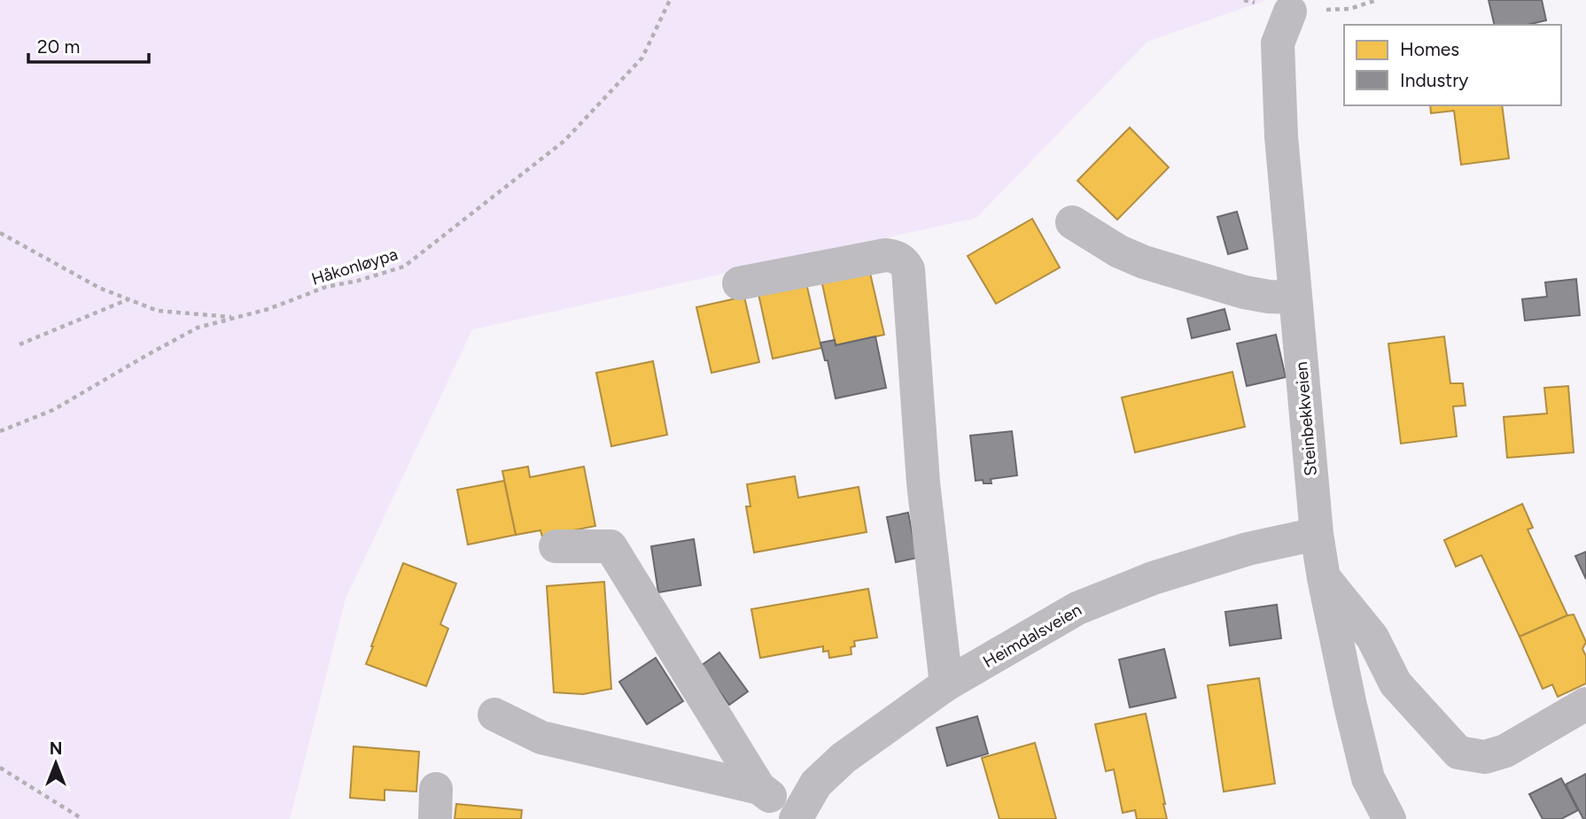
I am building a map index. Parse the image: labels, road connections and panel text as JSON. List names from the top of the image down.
{
  "streets": {
    "street": ["Steinbekkveien", "Heimdalsveien"],
    "path": ["Håkonløypa"]
  },
  "crossings": [
    ["Steinbekkveien", "Heimdalsveien"]
  ],
  "legend": ["Homes", "Industry"],
  "scale_bar": "20 m",
  "north": "top"
}
